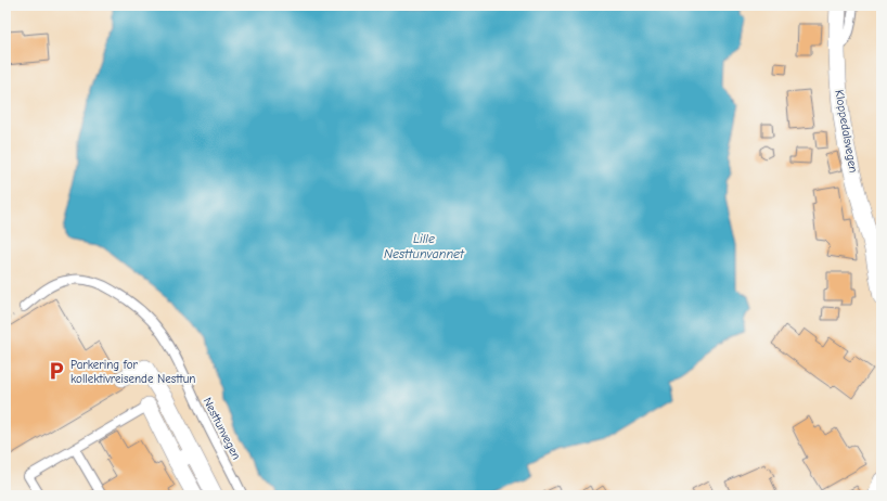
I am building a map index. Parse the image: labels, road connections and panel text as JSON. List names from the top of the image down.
{
  "streets": {
    "street": ["Kloppedalsvegen"],
    "lane": ["Nesttunvegen"]
  },
  "water": ["Lille Nesttunvannet"],
  "places": {
    "parking": ["Parkering for kollektivreisende Nesttun"]
  }
}
